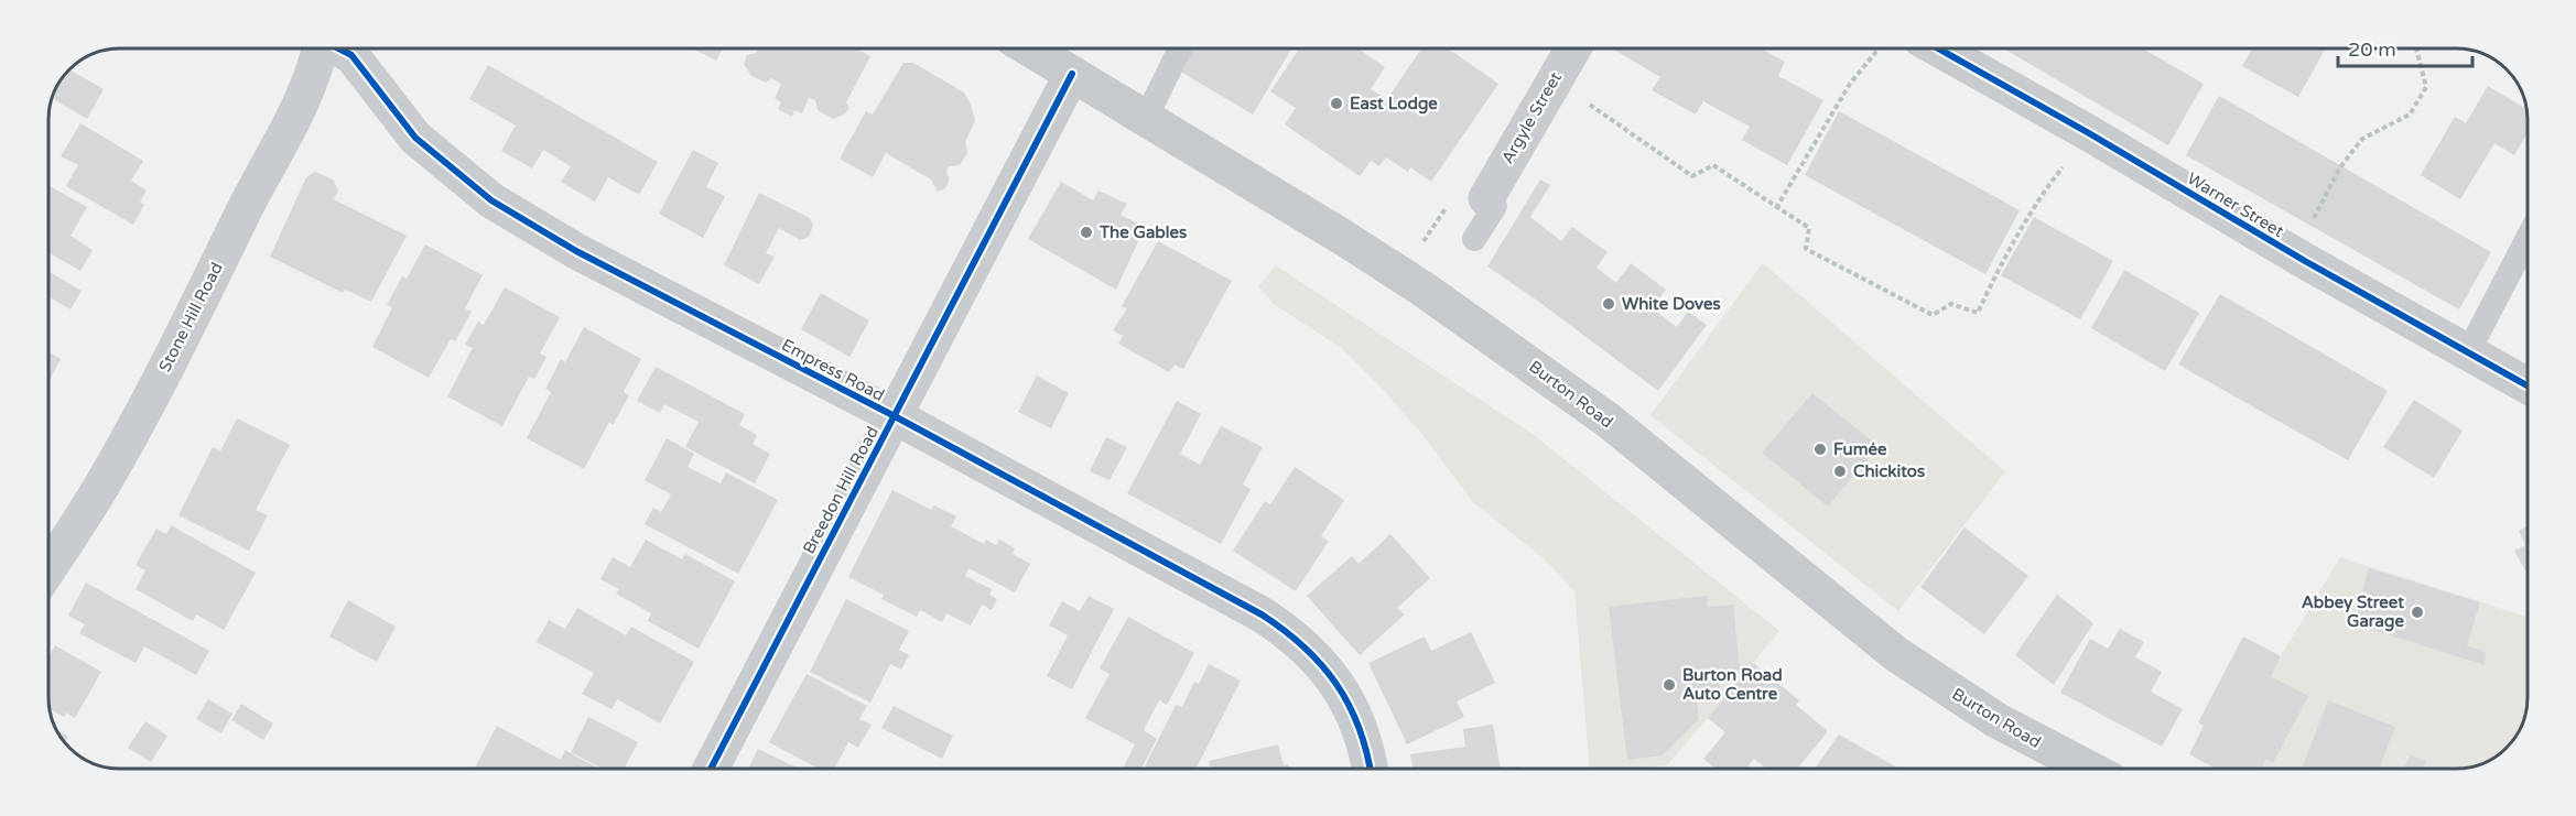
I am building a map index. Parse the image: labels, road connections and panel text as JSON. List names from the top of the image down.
{
  "streets": {
    "main road": ["Burton Road"],
    "street": [
      "Argyle Street",
      "Warner Street",
      "Stone Hill Road",
      "Empress Road",
      "Breedon Hill Road"
    ]
  },
  "crossings": [
    ["Empress Road", "Breedon Hill Road"],
    ["Burton Road", "Breedon Hill Road"]
  ],
  "places": [
    "East Lodge",
    "The Gables",
    "White Doves",
    "Fumée",
    "Chickitos",
    "Abbey Street Garage",
    "Burton Road Auto Centre"
  ],
  "scale_bar": "20 m"
}
